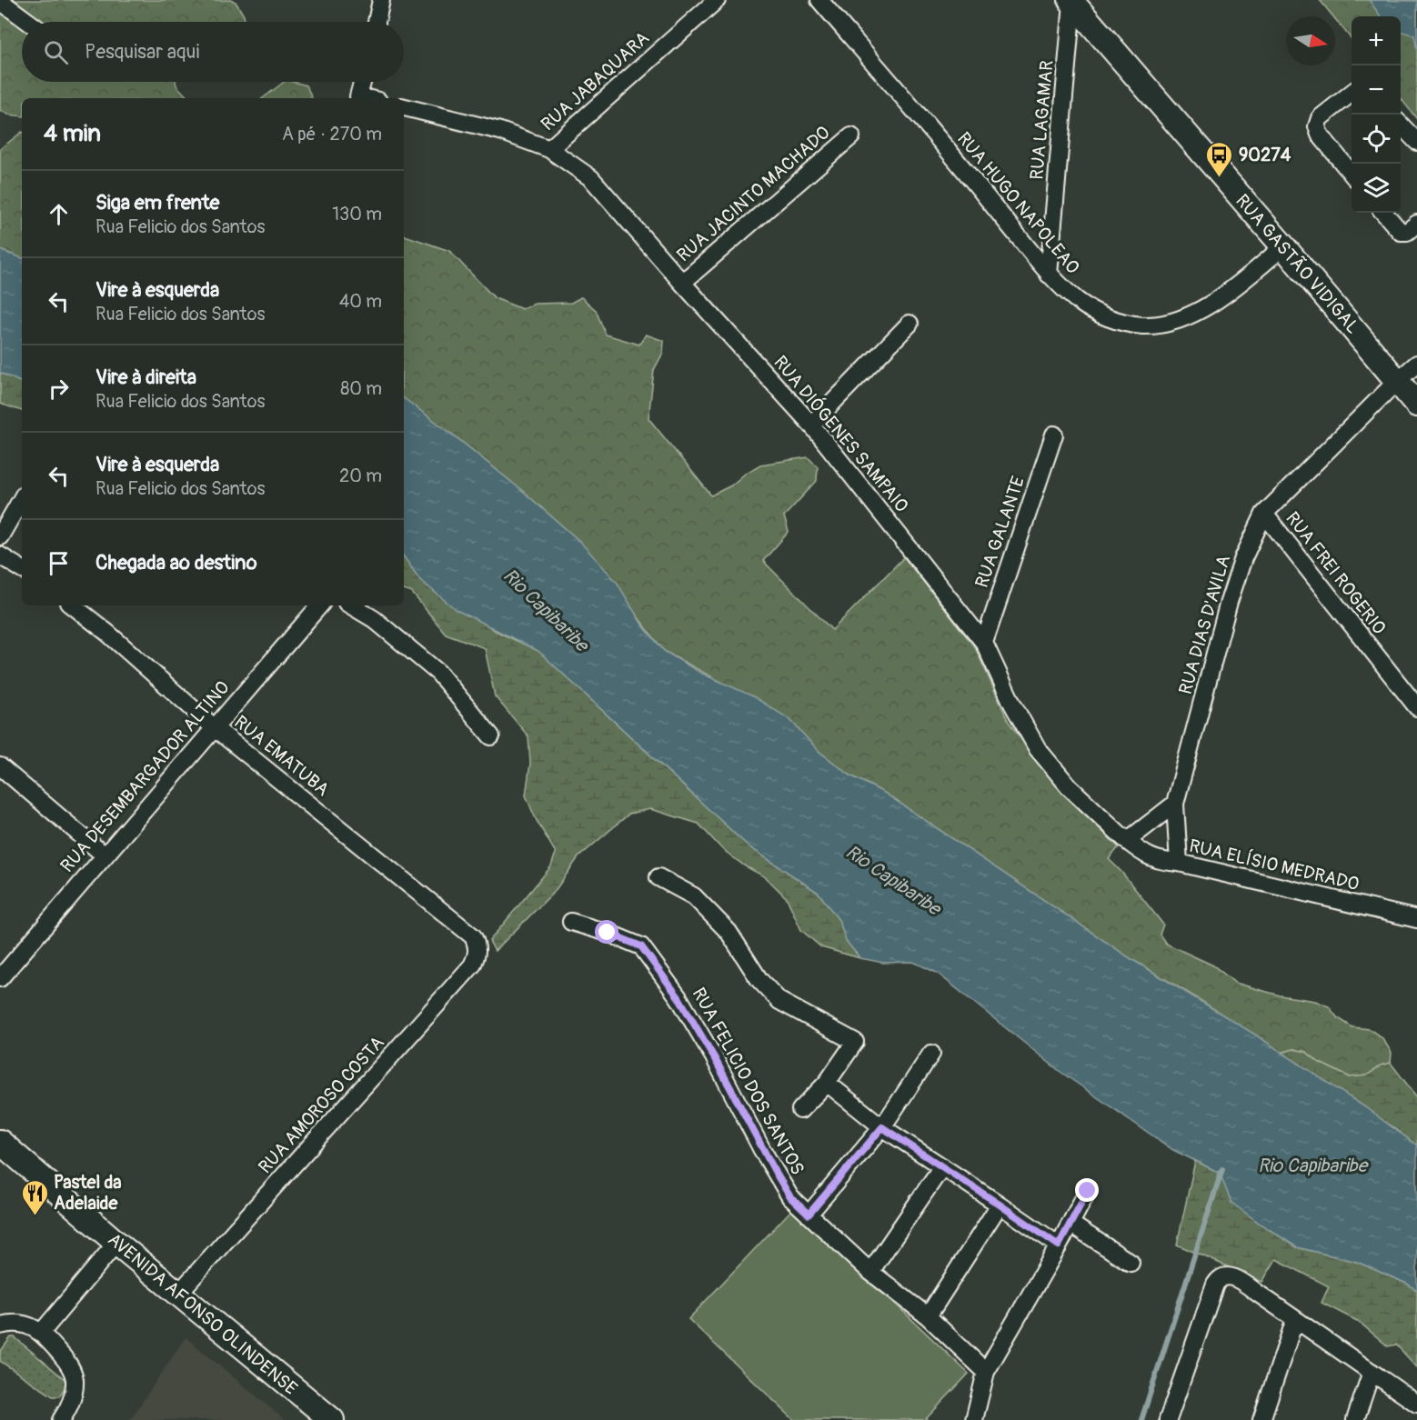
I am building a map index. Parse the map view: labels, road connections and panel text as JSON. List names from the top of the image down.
{
  "streets": {
    "street": [
      "RUA JABAQUARA",
      "RUA LAGAMAR",
      "RUA JACINTO MACHADO",
      "RUA HUGO NAPOLEAO",
      "RUA GASTÃO VIDIGAL",
      "RUA DIÓGENES SAMPAIO",
      "RUA GALANTE",
      "RUA FREI ROGERIO",
      "RUA DIAS D'AVILA",
      "RUA EMATUBA",
      "RUA DESEMBARGADOR ALTINO",
      "RUA ELÍSIO MEDRADO",
      "RUA FELICIO DOS SANTOS",
      "RUA AMOROSO COSTA",
      "AVENIDA AFONSO OLINDENSE"
    ]
  },
  "crossings": [
    ["RUA JABAQUARA", "RUA DIÓGENES SAMPAIO"],
    ["RUA LAGAMAR", "RUA HUGO NAPOLEAO"],
    ["RUA LAGAMAR", "RUA GASTÃO VIDIGAL"],
    ["RUA JACINTO MACHADO", "RUA DIÓGENES SAMPAIO"],
    ["RUA HUGO NAPOLEAO", "RUA GASTÃO VIDIGAL"],
    ["RUA GASTÃO VIDIGAL", "RUA DIAS D'AVILA"],
    ["RUA DIÓGENES SAMPAIO", "RUA GALANTE"],
    ["RUA DIÓGENES SAMPAIO", "RUA ELÍSIO MEDRADO"],
    ["RUA FREI ROGERIO", "RUA DIAS D'AVILA"],
    ["RUA DIAS D'AVILA", "RUA ELÍSIO MEDRADO"],
    ["RUA EMATUBA", "RUA DESEMBARGADOR ALTINO"],
    ["RUA EMATUBA", "RUA AMOROSO COSTA"],
    ["RUA AMOROSO COSTA", "AVENIDA AFONSO OLINDENSE"]
  ],
  "water": ["Rio Capibaribe"],
  "places": {
    "bus stop": ["90274"],
    "restaurant": ["Pastel da Adelaide"]
  },
  "north": "right",
  "page": {
    "map_buttons": ["+", "−"],
    "search": "Pesquisar aqui",
    "heading": ["4 min", "A pé · 270 m"],
    "list": [
      ["Siga em frente", "Rua Felicio dos Santos", "130 m"],
      ["Vire à esquerda", "Rua Felicio dos Santos", "40 m"],
      ["Vire à direita", "Rua Felicio dos Santos", "80 m"],
      ["Vire à esquerda", "Rua Felicio dos Santos", "20 m"],
      "Chegada ao destino"
    ]
  }
}
